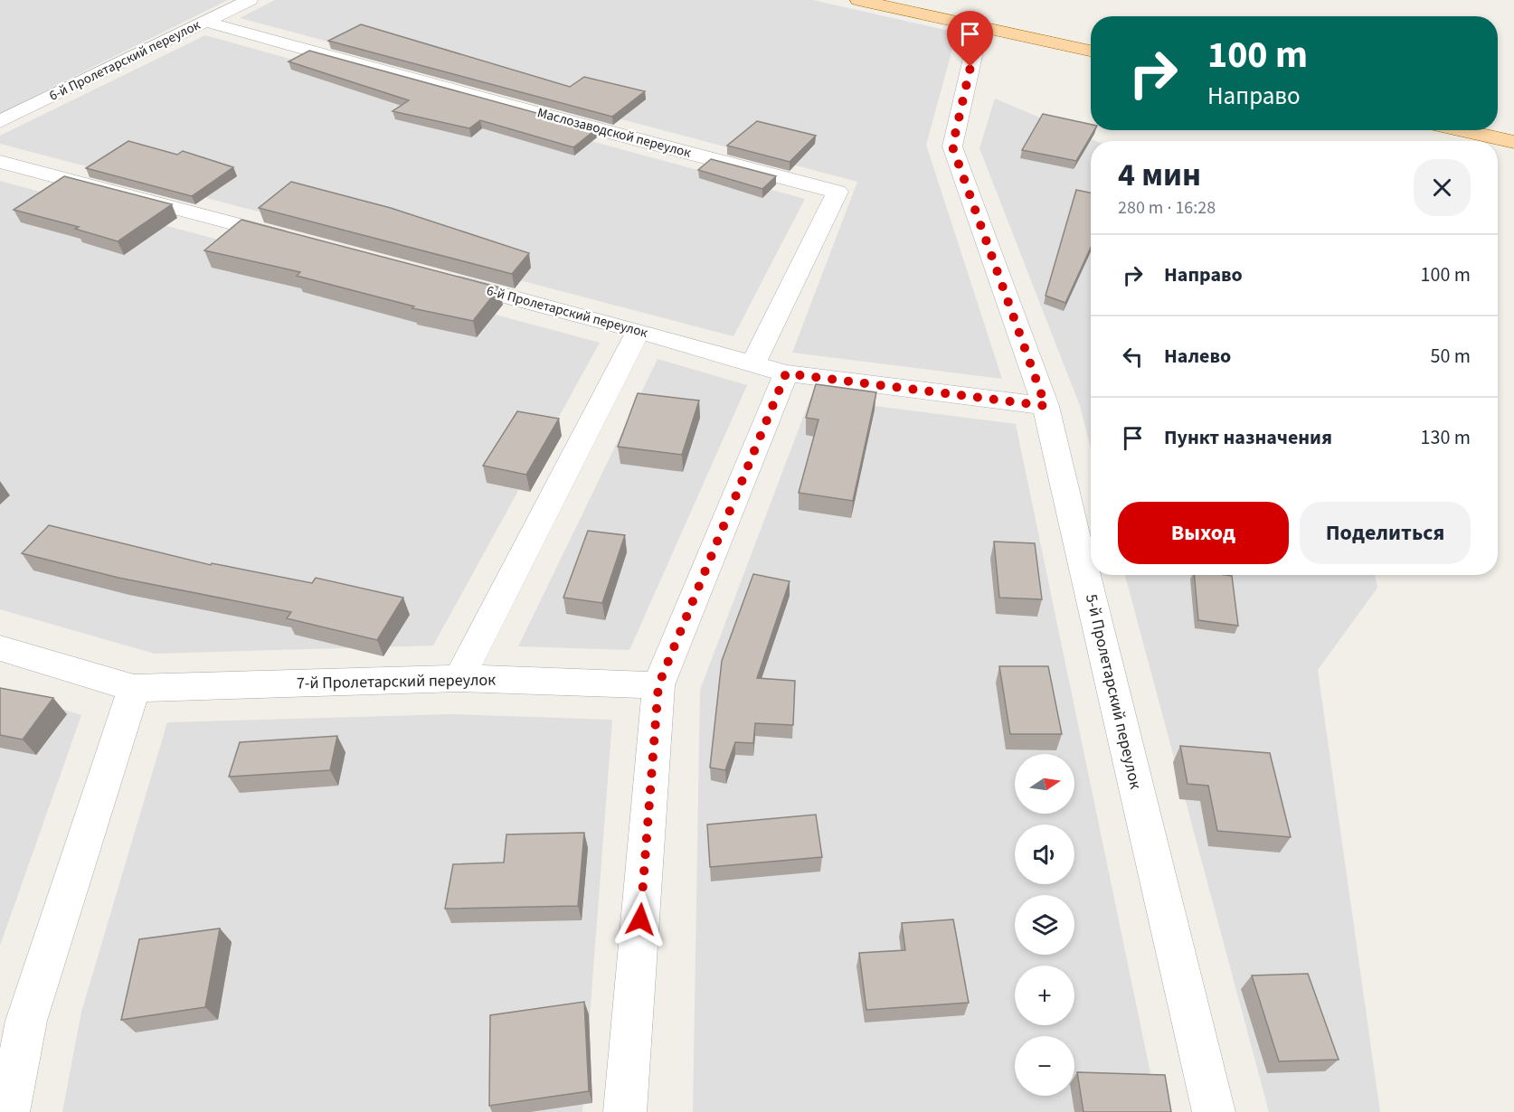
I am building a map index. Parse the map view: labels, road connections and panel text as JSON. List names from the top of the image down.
{
  "streets": {
    "street": [
      "6-й Пролетарский переулок",
      "Маслозаводской переулок",
      "7-й Пролетарский переулок",
      "5-й Пролетарский переулок"
    ]
  },
  "crossings": [
    ["6-й Пролетарский переулок", "Маслозаводской переулок"],
    ["6-й Пролетарский переулок", "5-й Пролетарский переулок"]
  ],
  "north": "right",
  "page": {
    "turn": ["100 m", "Направо"],
    "heading": ["4 мин", "280 m · 16:28"],
    "list": [
      {
        "name": "Направо",
        "value": "100 m"
      },
      {
        "name": "Налево",
        "value": "50 m"
      },
      {
        "name": "Пункт назначения",
        "value": "130 m"
      }
    ],
    "buttons": ["Выход", "Поделиться"],
    "map_buttons": ["+", "−"]
  }
}
